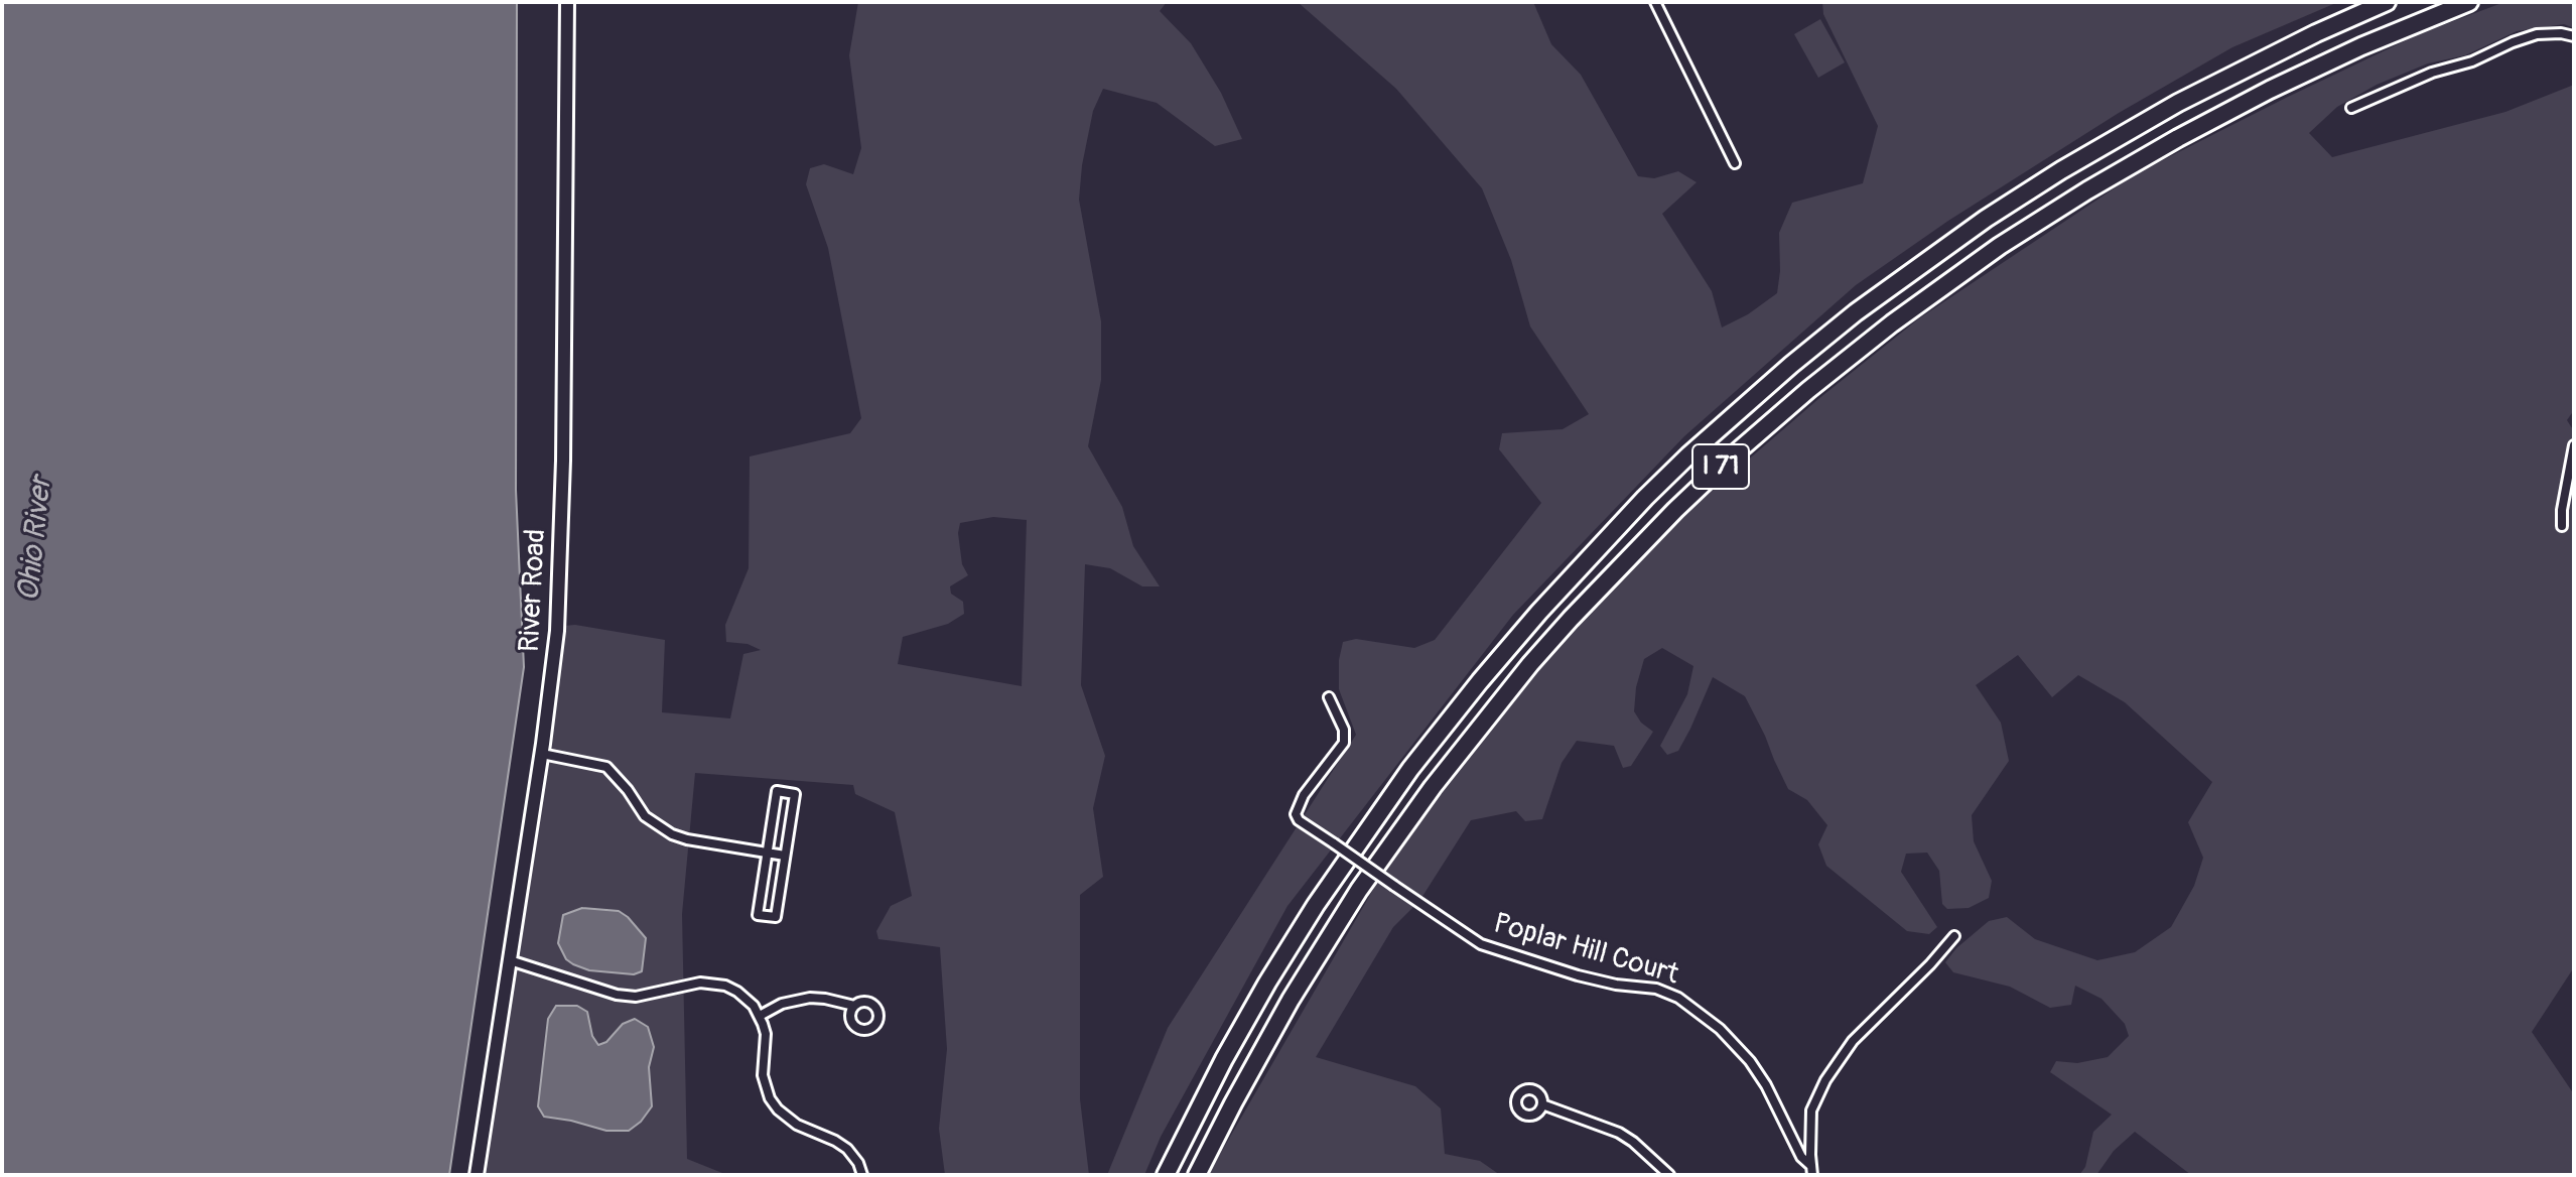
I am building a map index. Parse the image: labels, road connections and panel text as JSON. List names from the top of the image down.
{
  "streets": {
    "highway": ["I 71"],
    "street": ["River Road", "Poplar Hill Court"]
  },
  "water": ["Ohio River"]
}
